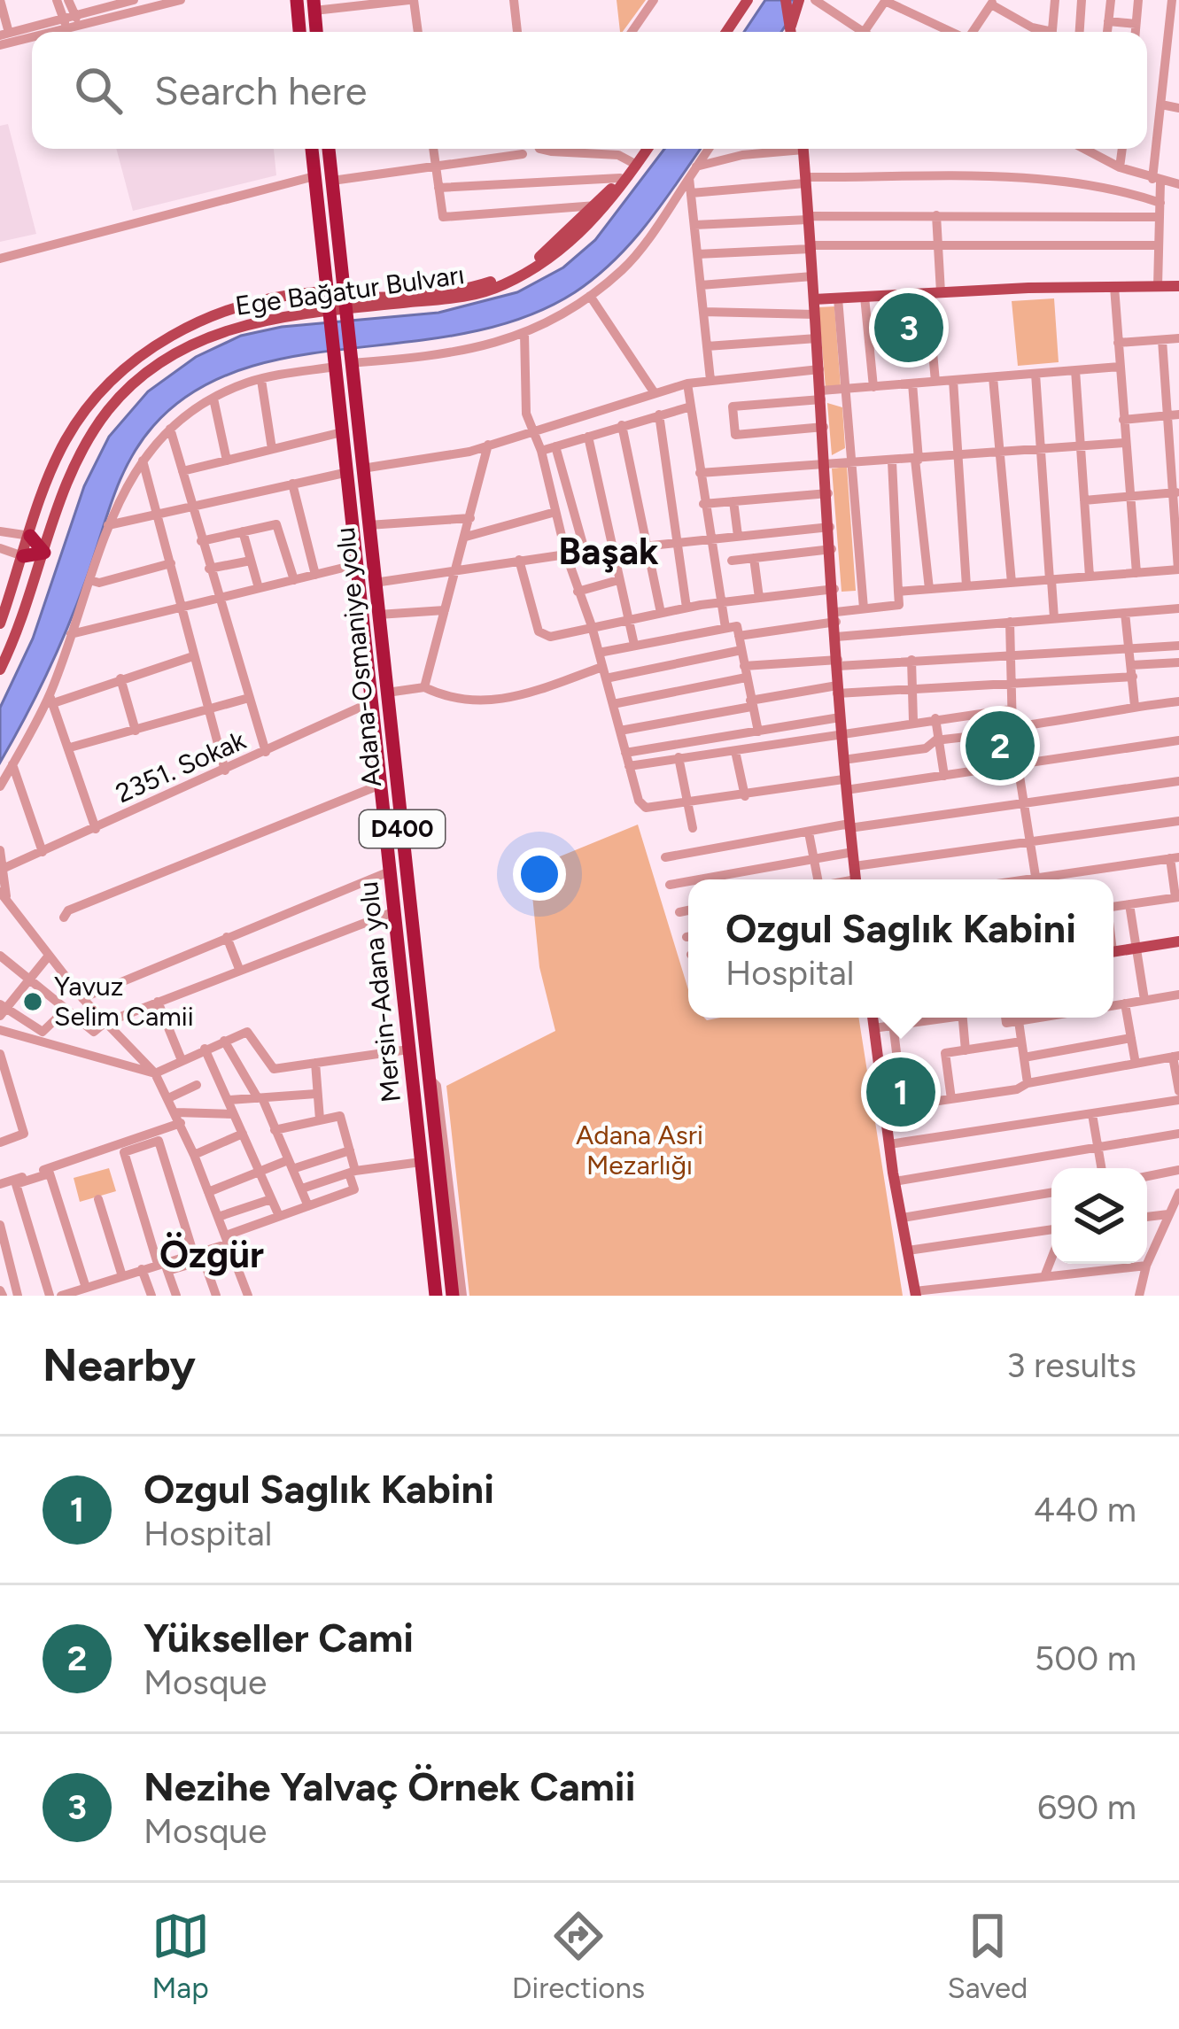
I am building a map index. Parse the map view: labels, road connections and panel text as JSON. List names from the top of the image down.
{
  "streets": {
    "highway": ["Adana-Osmaniye yolu", "D400", "Mersin-Adana yolu"],
    "main road": ["Ege Bağatur Bulvarı"],
    "street": ["2351. Sokak"]
  },
  "crossings": [
    ["Ege Bağatur Bulvarı", "Adana-Osmaniye yolu"],
    ["Adana-Osmaniye yolu", "Mersin-Adana yolu"],
    ["2351. Sokak", "Mersin-Adana yolu"]
  ],
  "districts": ["Başak", "Özgür"],
  "parks": ["Adana Asri Mezarlığı"],
  "places": ["Yavuz Selim Camii"],
  "page": {
    "search": "Search here",
    "pins": ["3", "2", "1"],
    "popup": ["Ozgul Saglık Kabini", "Hospital"],
    "heading": ["Nearby", "3 results"],
    "list": [
      {
        "mark": "1",
        "name": "Ozgul Saglık Kabini",
        "note": "Hospital",
        "value": "440 m"
      },
      {
        "mark": "2",
        "name": "Yükseller Cami",
        "note": "Mosque",
        "value": "500 m"
      },
      {
        "mark": "3",
        "name": "Nezihe Yalvaç Örnek Camii",
        "note": "Mosque",
        "value": "690 m"
      }
    ],
    "nav": ["Map", "Directions", "Saved"]
  }
}
